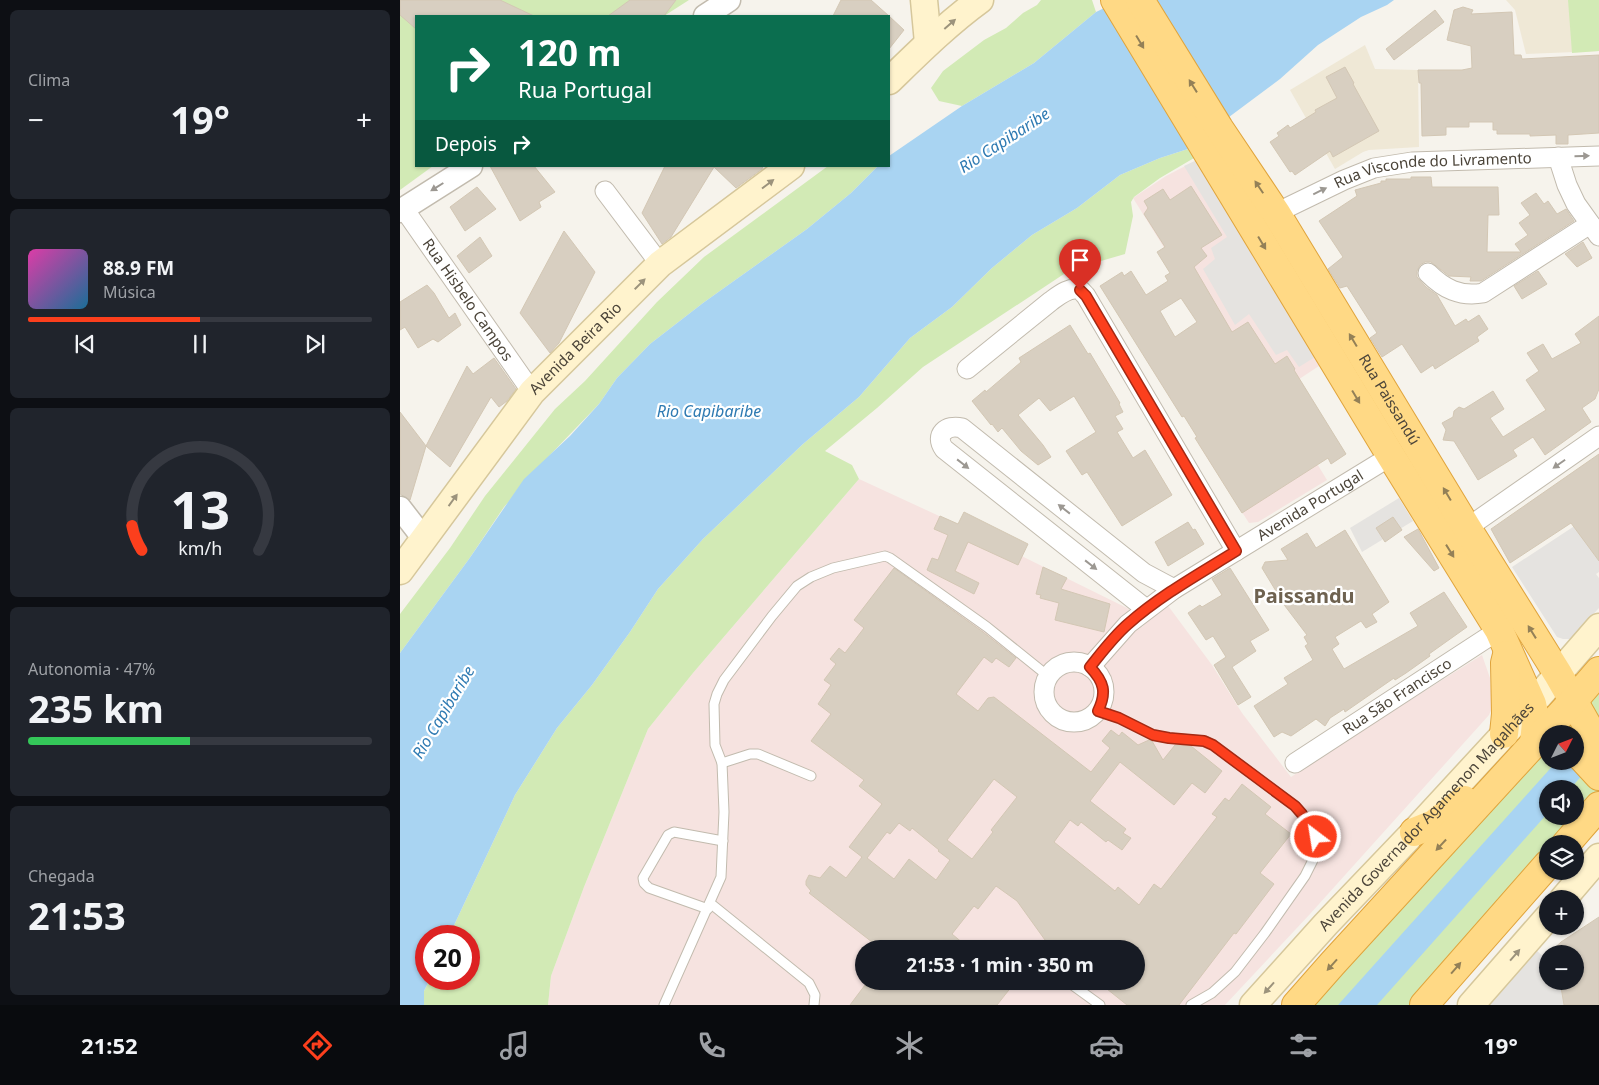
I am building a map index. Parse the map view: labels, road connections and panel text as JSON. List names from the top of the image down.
{
  "streets": {
    "highway": ["Rua Paissandú", "Avenida Governador Agamenon Magalhães"],
    "main road": ["Avenida Beira Rio"],
    "street": [
      "Rua Visconde do Livramento",
      "Rua Hisbelo Campos",
      "Avenida Portugal",
      "Rua São Francisco"
    ]
  },
  "crossings": [
    ["Rua Visconde do Livramento", "Rua Paissandú"],
    ["Rua Hisbelo Campos", "Avenida Beira Rio"],
    ["Rua Paissandú", "Avenida Portugal"],
    ["Rua Paissandú", "Rua São Francisco"],
    ["Rua Paissandú", "Avenida Governador Agamenon Magalhães"]
  ],
  "one_way": ["Avenida Beira Rio"],
  "districts": ["Paissandu"],
  "water": ["Rio Capibaribe"],
  "north": "top right",
  "page": {
    "tile": [
      "Clima",
      ["Autonomia · 47%", "235 km"],
      ["Chegada", "21:53"]
    ],
    "turn": ["120 m", "Rua Portugal"],
    "heat": ["−", "19°", "+"],
    "then": "Depois",
    "song": ["88.9 FM", "Música"],
    "map_buttons": ["+", "−"],
    "limit": "20",
    "trip": "21:53 · 1 min · 350 m",
    "tabs": ["21:52", "19°"],
    "gauge": ["13", "km/h"]
  }
}
